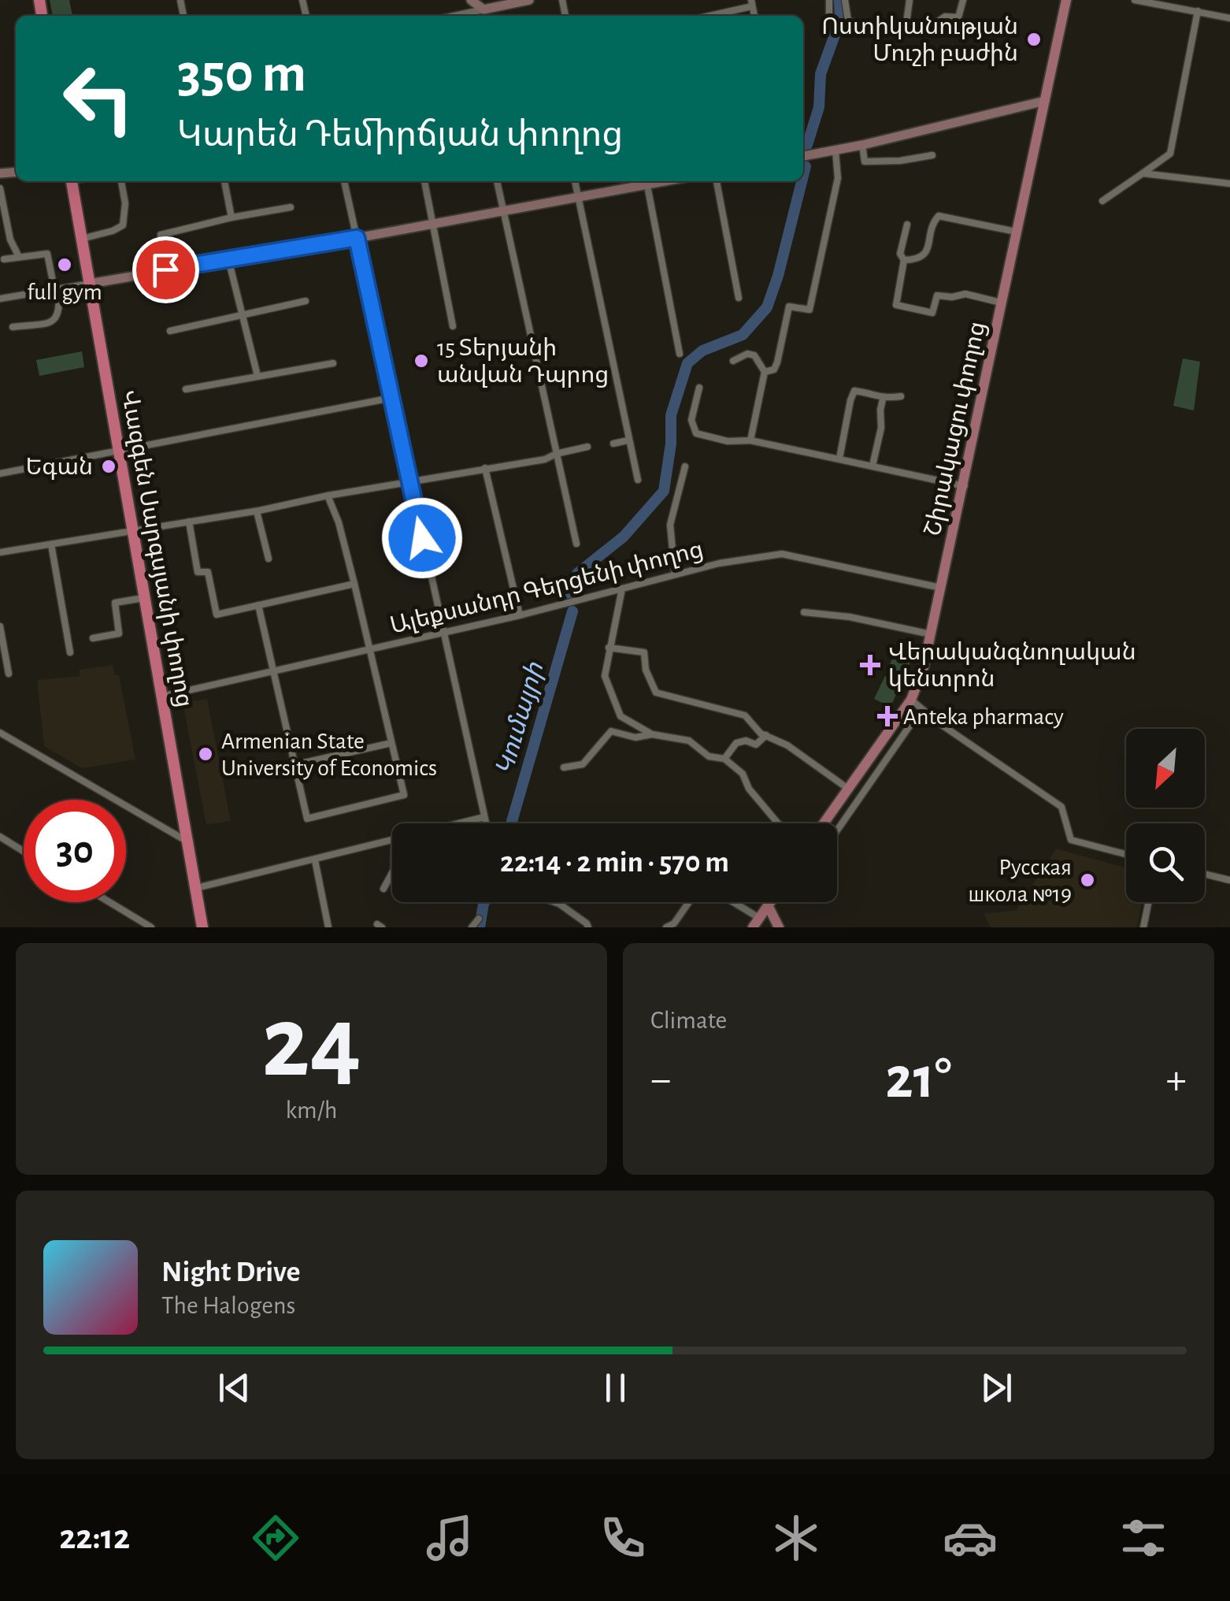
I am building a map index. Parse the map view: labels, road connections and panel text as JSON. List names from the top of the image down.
{
  "streets": {
    "highway": ["Վազգեն Սարգսյանի փողոց"],
    "main road": ["Շիրակացու փողոց"],
    "street": ["Ալեքսանդր Գերցենի փողոց"]
  },
  "crossings": [
    ["Շիրակացու փողոց", "Ալեքսանդր Գերցենի փողոց"],
    ["Վազգեն Սարգսյանի փողոց", "Ալեքսանդր Գերցենի փողոց"]
  ],
  "water": ["Կումայրի"],
  "places": {
    "other": [
      "Ոստիկանության Մուշի բաժին",
      "full gym",
      "15 Տերյանի անվան Դպրոց",
      "Եգան",
      "Armenian State University of Economics",
      "Русская школа №19"
    ],
    "health": ["Վերականգնողական կենտրոն", "Anteka pharmacy"]
  },
  "north": "bottom left",
  "page": {
    "turn": ["350 m", "Կարեն Դեմիրճյան փողոց"],
    "limit": "30",
    "trip": "22:14 · 2 min · 570 m",
    "tile": [
      ["24", "km/h"],
      "Climate"
    ],
    "heat": ["−", "21°", "+"],
    "song": ["Night Drive", "The Halogens"],
    "tabs": "22:12"
  }
}
